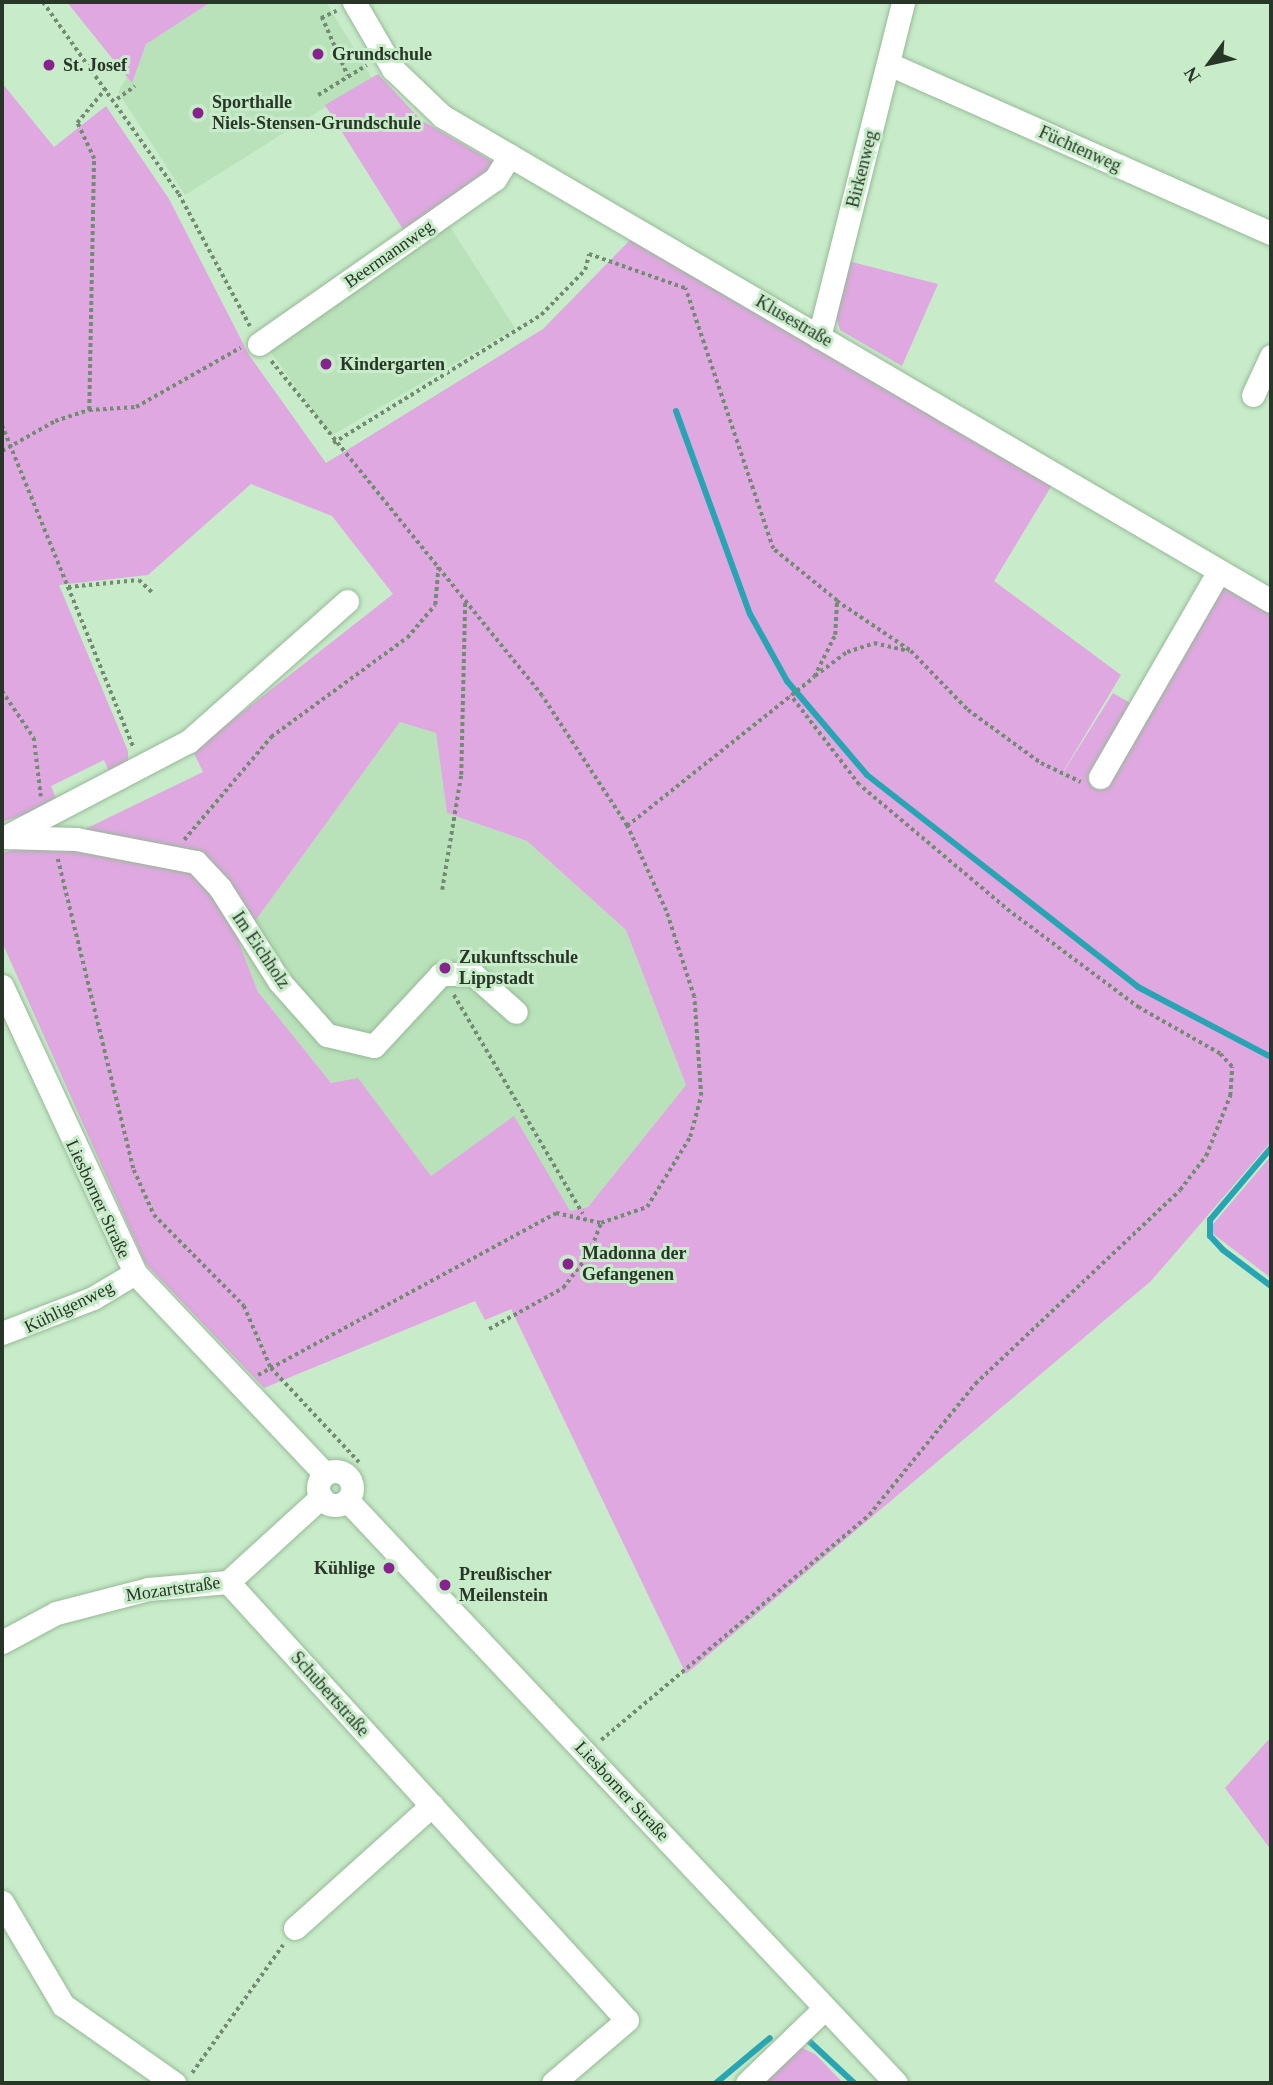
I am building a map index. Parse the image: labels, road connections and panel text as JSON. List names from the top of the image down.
{
  "streets": {
    "street": [
      "Füchtenweg",
      "Birkenweg",
      "Beermannweg",
      "Klusestraße",
      "Im Eichholz",
      "Liesborner Straße",
      "Kühligenweg",
      "Mozartstraße",
      "Schubertstraße"
    ]
  },
  "crossings": [
    ["Füchtenweg", "Birkenweg"],
    ["Birkenweg", "Klusestraße"],
    ["Beermannweg", "Klusestraße"],
    ["Liesborner Straße", "Kühligenweg"],
    ["Liesborner Straße", "Mozartstraße"],
    ["Mozartstraße", "Schubertstraße"]
  ],
  "places": [
    "Grundschule",
    "St. Josef",
    "Sporthalle Niels-Stensen-Grundschule",
    "Kindergarten",
    "Zukunftsschule Lippstadt",
    "Madonna der Gefangenen",
    "Kühlige",
    "Preußischer Meilenstein"
  ],
  "north": "bottom left"
}
